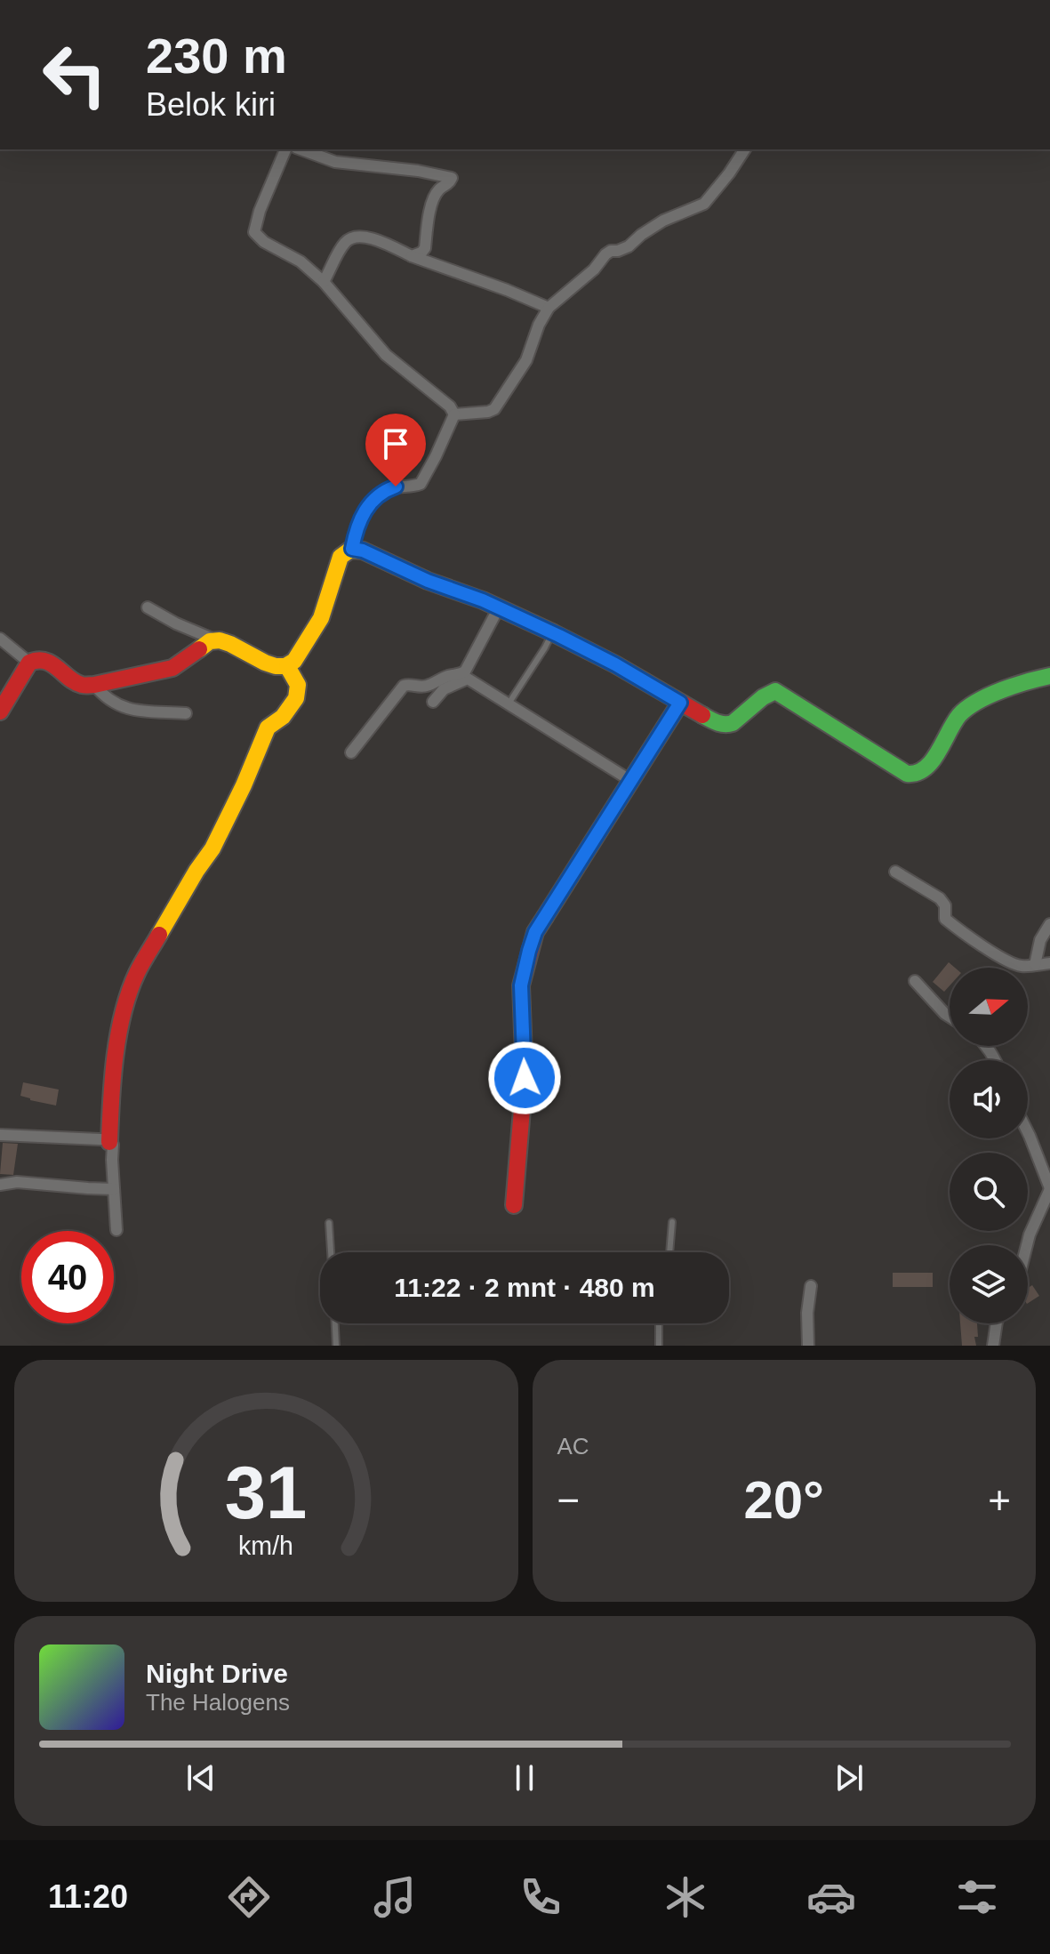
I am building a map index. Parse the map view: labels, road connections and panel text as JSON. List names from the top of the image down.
{
  "north": "right",
  "page": {
    "turn": ["230 m", "Belok kiri"],
    "limit": "40",
    "trip": "11:22 · 2 mnt · 480 m",
    "tile": "AC",
    "heat": ["−", "20°", "+"],
    "song": ["Night Drive", "The Halogens"],
    "tabs": "11:20",
    "gauge": ["31", "km/h"]
  }
}
